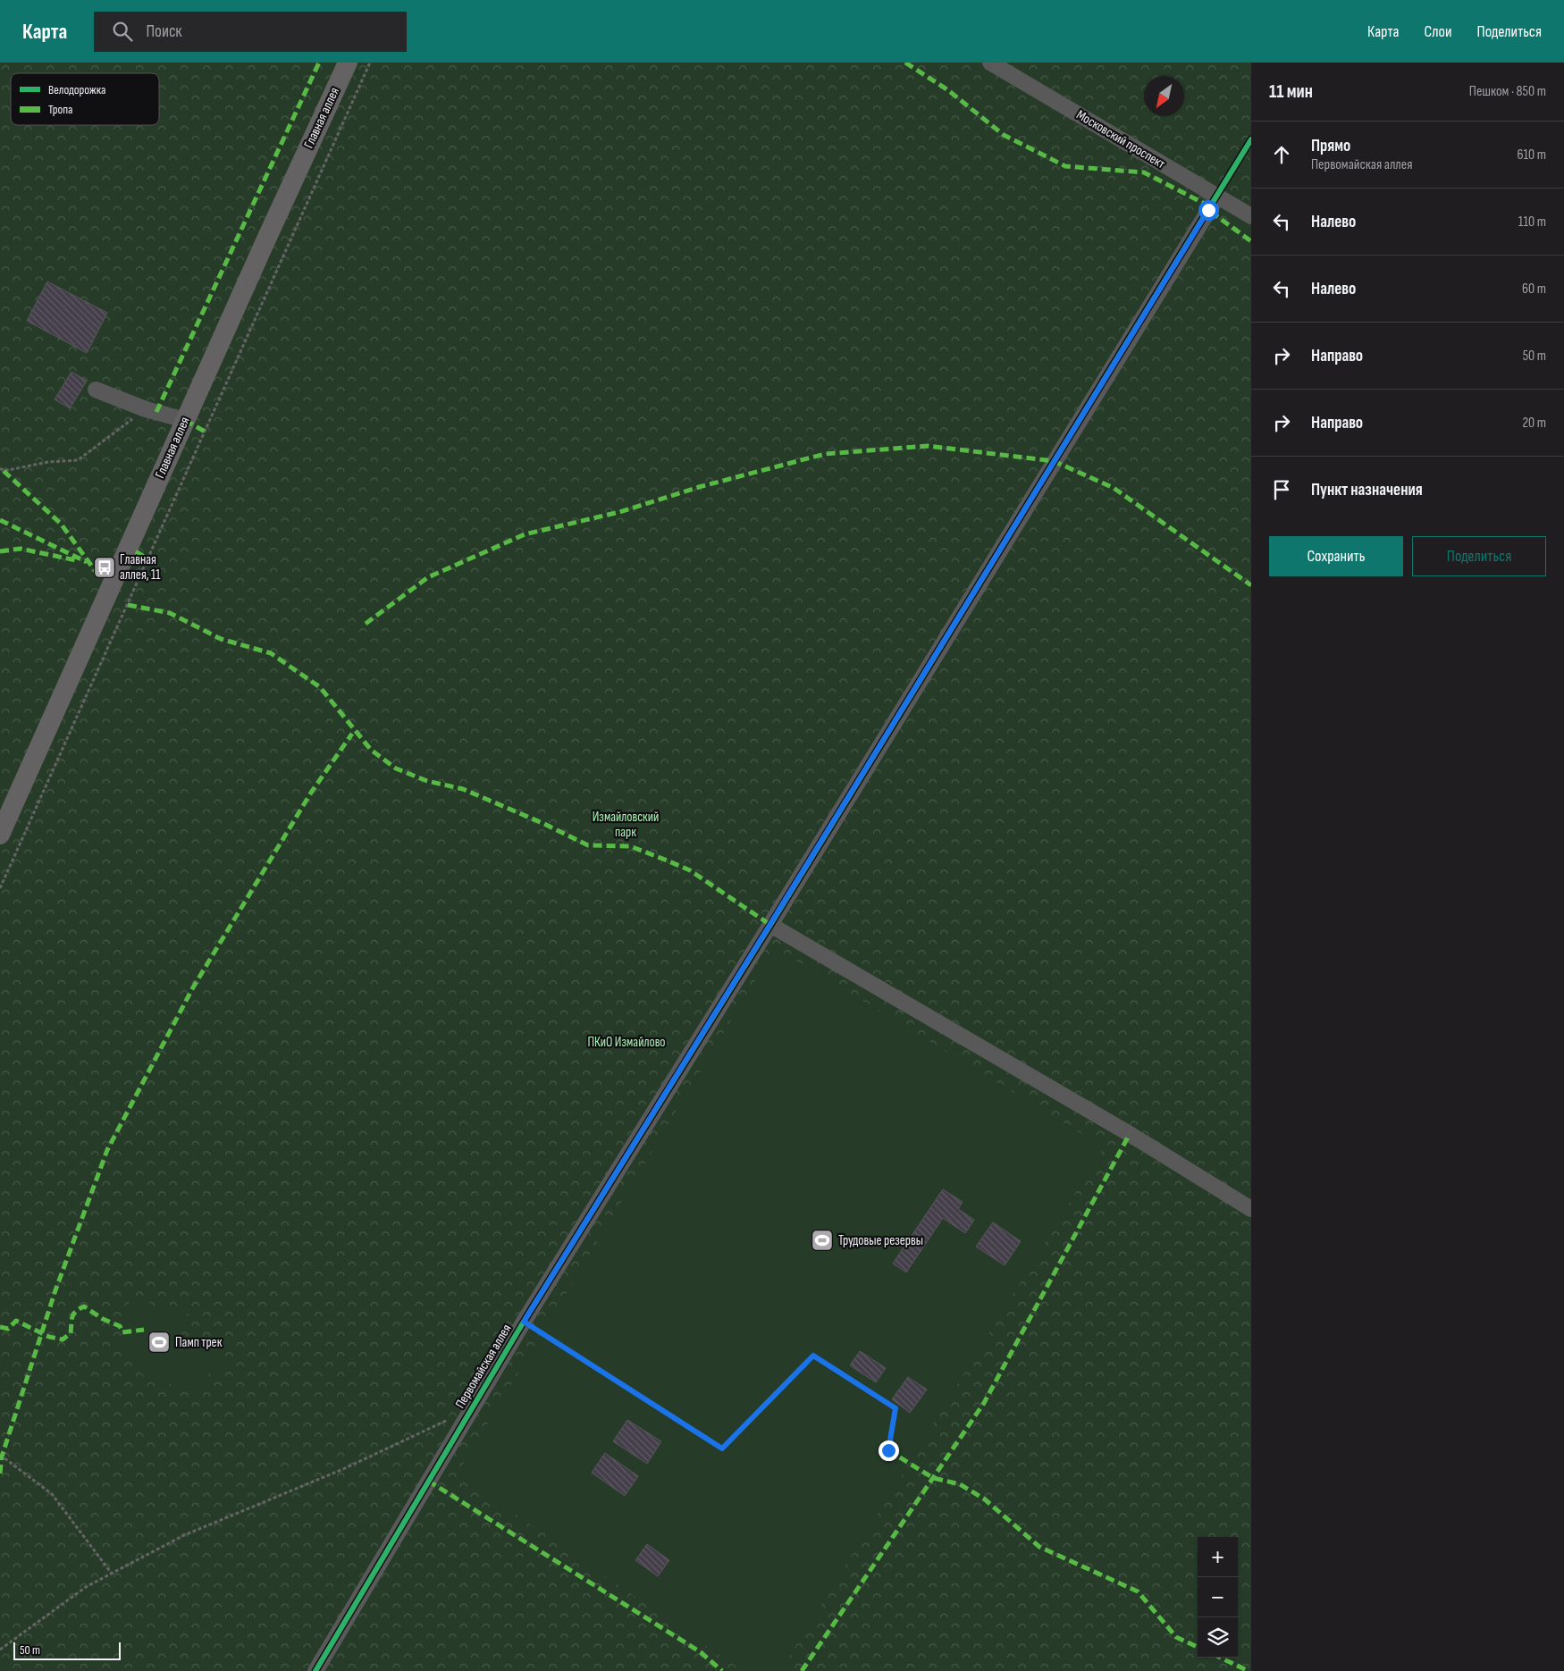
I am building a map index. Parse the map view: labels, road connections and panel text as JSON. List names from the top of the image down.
{
  "streets": {
    "main road": ["Главная аллея"],
    "street": ["Московский проспект", "Первомайская аллея"]
  },
  "crossings": [
    ["Московский проспект", "Первомайская аллея"]
  ],
  "parks": ["Измайловский парк", "ПКиО Измайлово"],
  "places": {
    "bus stop": ["Главная аллея, 11"],
    "sports": ["Трудовые резервы", "Памп трек"]
  },
  "legend": ["Велодорожка", "Тропа"],
  "scale_bar": "50 m",
  "north": "bottom left",
  "page": {
    "header": "Карта",
    "search": "Поиск",
    "nav": ["Карта", "Слои", "Поделиться"],
    "heading": ["11 мин", "Пешком · 850 m"],
    "list": [
      ["Прямо", "Первомайская аллея", "610 m"],
      ["Налево", "110 m"],
      ["Налево", "60 m"],
      ["Направо", "50 m"],
      ["Направо", "20 m"],
      "Пункт назначения"
    ],
    "buttons": ["Сохранить", "Поделиться"],
    "map_buttons": ["+", "−"],
    "scale": "50 m"
  }
}
